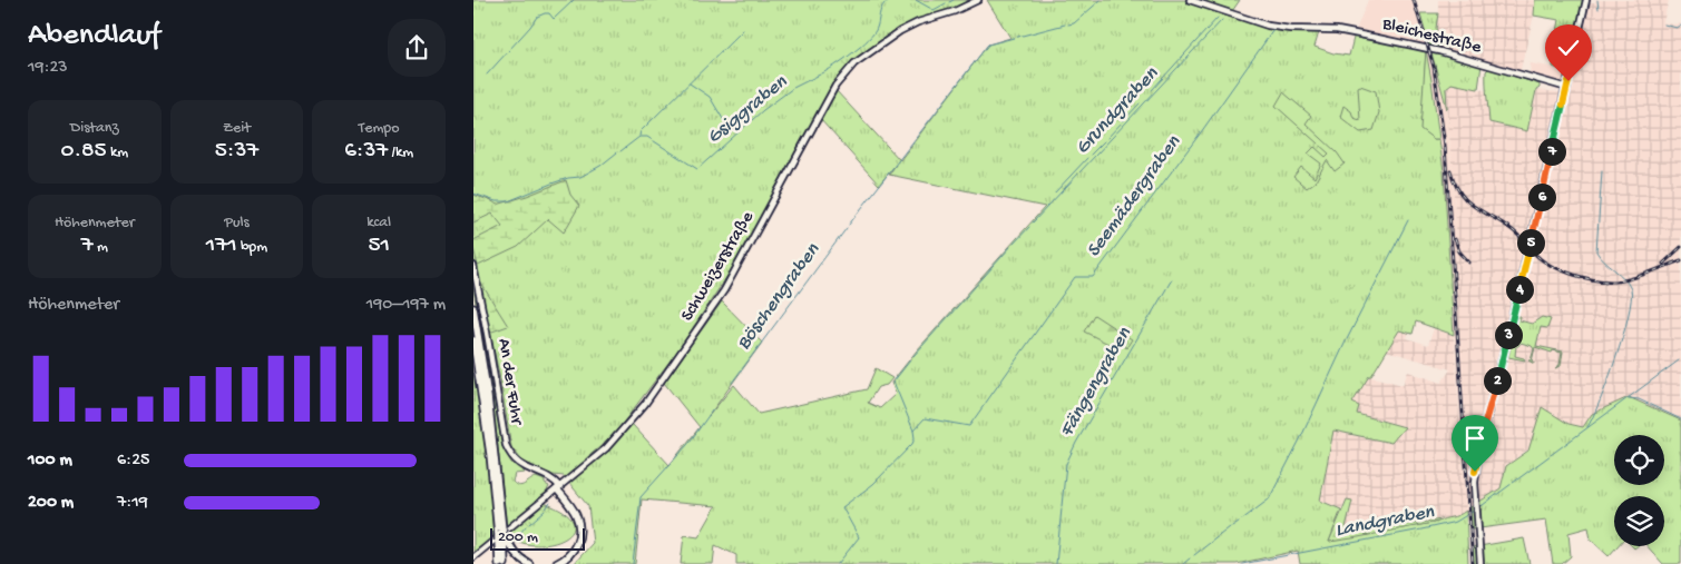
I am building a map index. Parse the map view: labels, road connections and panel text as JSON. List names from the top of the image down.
{
  "streets": {
    "main road": ["Bleichestraße", "Schweizerstraße", "An der Fuhr"]
  },
  "crossings": [
    ["Schweizerstraße", "An der Fuhr"]
  ],
  "water": [
    "Gsiggraben",
    "Grundgraben",
    "Seemädergraben",
    "Böschengraben",
    "Fängengraben",
    "Landgraben"
  ],
  "scale_bar": "200 m",
  "page": {
    "heading": ["Abendlauf", "19:23"],
    "stats": [
      ["Distanz", "0.85 km"],
      ["Zeit", "5:37"],
      ["Tempo", "6:37 /km"],
      ["Höhenmeter", "7 m"],
      ["Puls", "171 bpm"],
      ["kcal", "51"]
    ],
    "pins": [
      "7",
      "6",
      "5",
      "4",
      "3",
      "2"
    ],
    "chart": ["Höhenmeter", "190–197 m"],
    "list": [
      {
        "name": "100 m",
        "note": "6:25"
      },
      {
        "name": "200 m",
        "note": "7:19"
      }
    ],
    "scale": "200 m"
  }
}
